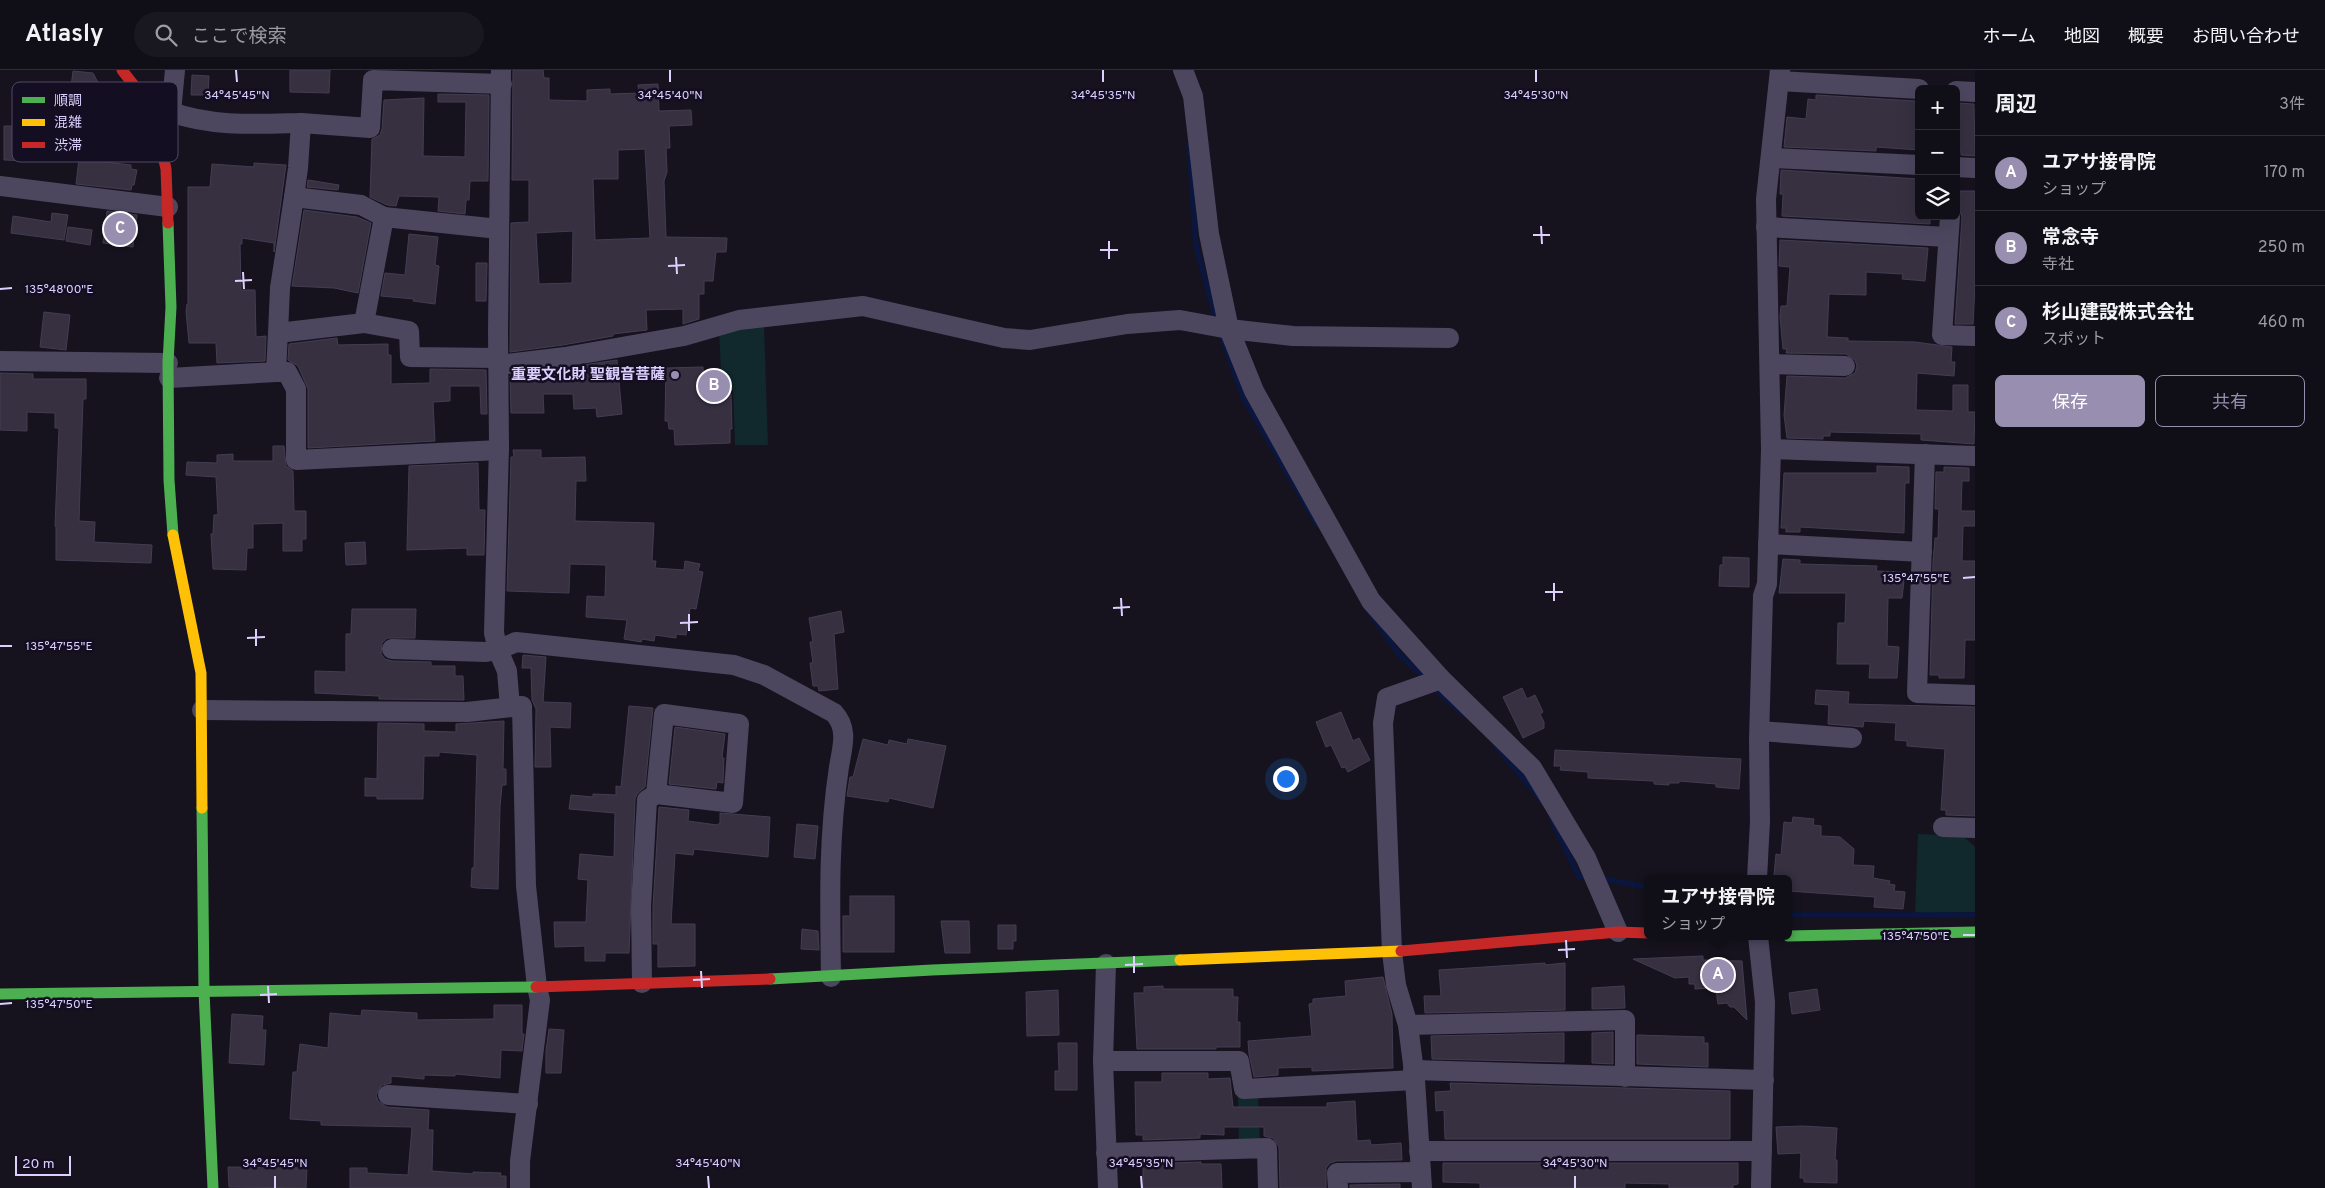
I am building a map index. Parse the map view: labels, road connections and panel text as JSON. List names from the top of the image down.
{
  "places": ["重要文化財 聖観音菩薩"],
  "legend": ["順調", "混雑", "渋滞"],
  "scale_bar": "20 m",
  "page": {
    "header": "Atlasly",
    "search": "ここで検索",
    "nav": [
      "ホーム",
      "地図",
      "概要",
      "お問い合わせ"
    ],
    "heading": ["周辺", "3件"],
    "map_buttons": ["+", "−"],
    "list": [
      {
        "mark": "A",
        "name": "ユアサ接骨院",
        "note": "ショップ",
        "value": "170 m"
      },
      {
        "mark": "B",
        "name": "常念寺",
        "note": "寺社",
        "value": "250 m"
      },
      {
        "mark": "C",
        "name": "杉山建設株式会社",
        "note": "スポット",
        "value": "460 m"
      }
    ],
    "pins": ["C", "B", "A"],
    "buttons": ["保存", "共有"],
    "popup": ["ユアサ接骨院", "ショップ"],
    "scale": "20 m"
  },
  "coordinates": [
    "34°45'45\"N",
    "34°45'40\"N",
    "34°45'35\"N",
    "34°45'30\"N",
    "135°48'00\"E",
    "135°47'55\"E",
    "135°47'50\"E"
  ]
}
